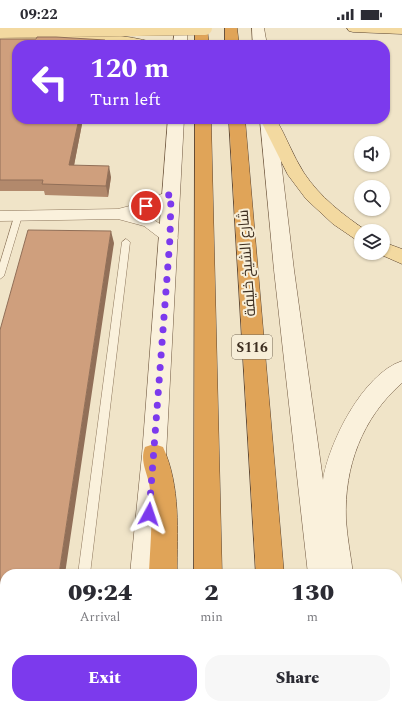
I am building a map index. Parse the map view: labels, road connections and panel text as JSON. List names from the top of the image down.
{
  "streets": {
    "highway": ["شارع الشيخ خليفة", "S116"]
  },
  "page": {
    "status": "09:22",
    "turn": ["120 m", "Turn left"],
    "eta": [
      "09:24",
      "Arrival",
      "2",
      "min",
      "130",
      "m"
    ],
    "buttons": ["Exit", "Share"]
  }
}
